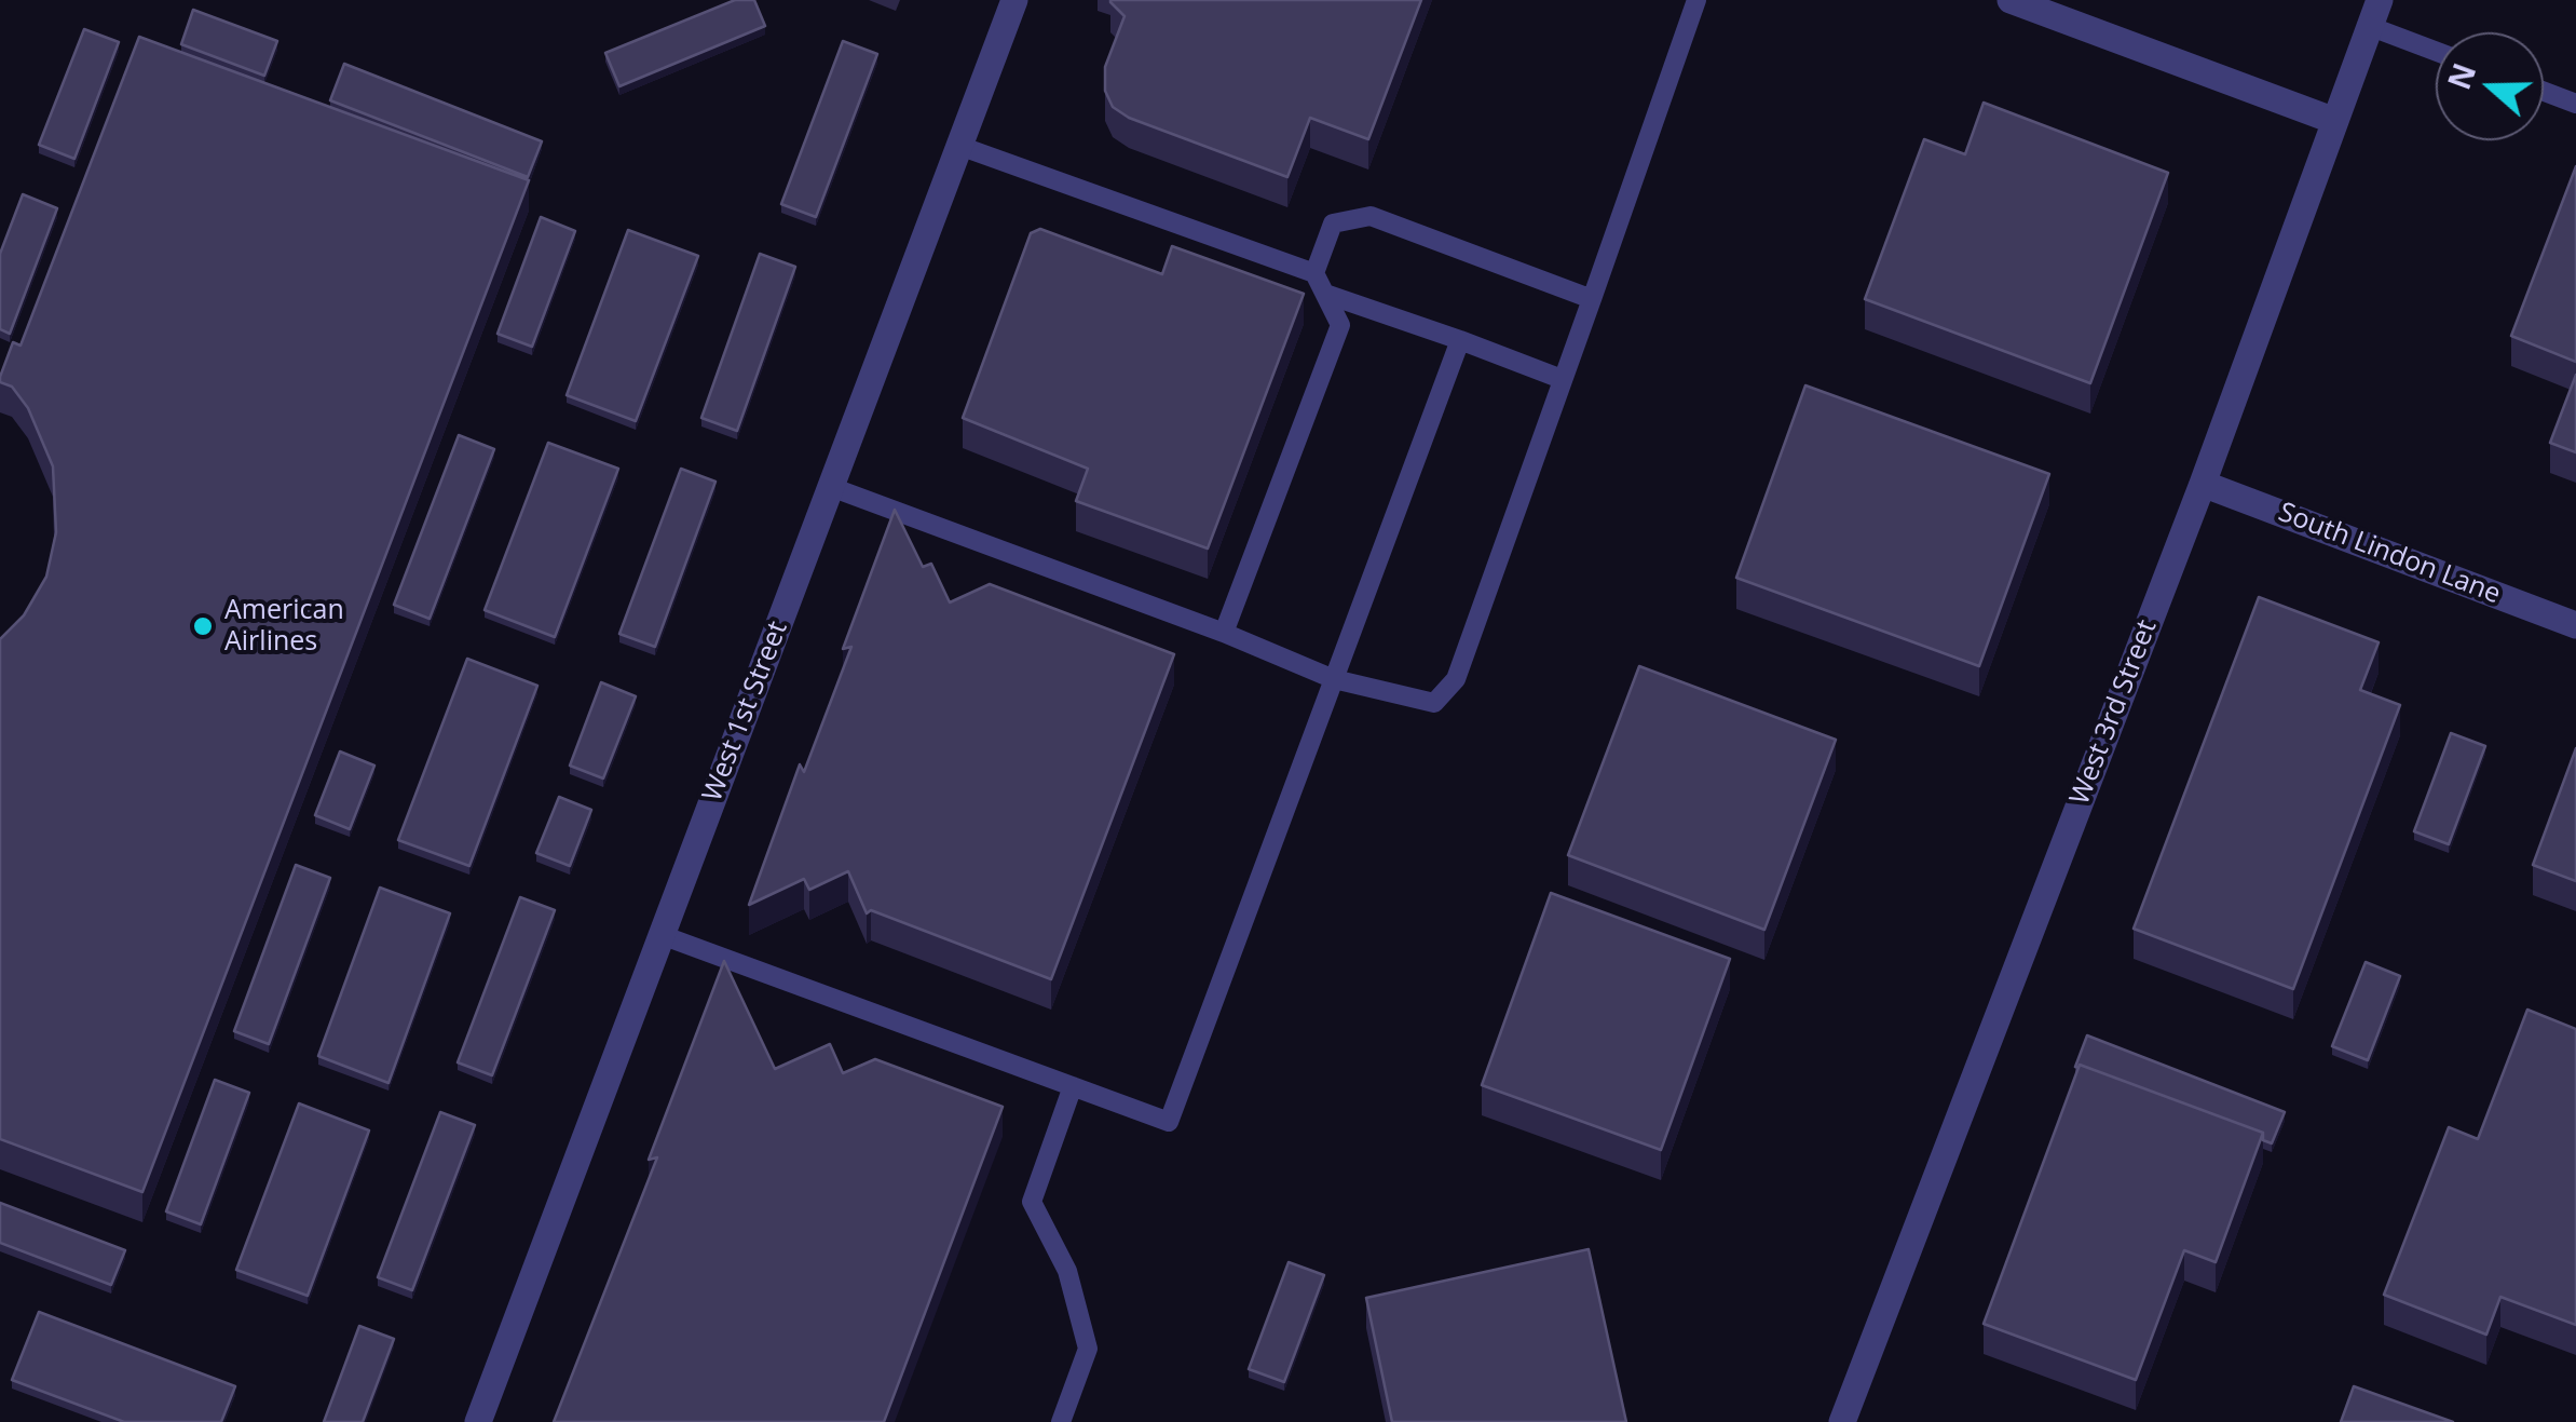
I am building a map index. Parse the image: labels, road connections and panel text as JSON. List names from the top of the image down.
{
  "streets": {
    "street": ["South Lindon Lane", "West 1st Street", "West 3rd Street"]
  },
  "crossings": [
    ["South Lindon Lane", "West 3rd Street"]
  ],
  "places": ["American Airlines"],
  "north": "left"
}
